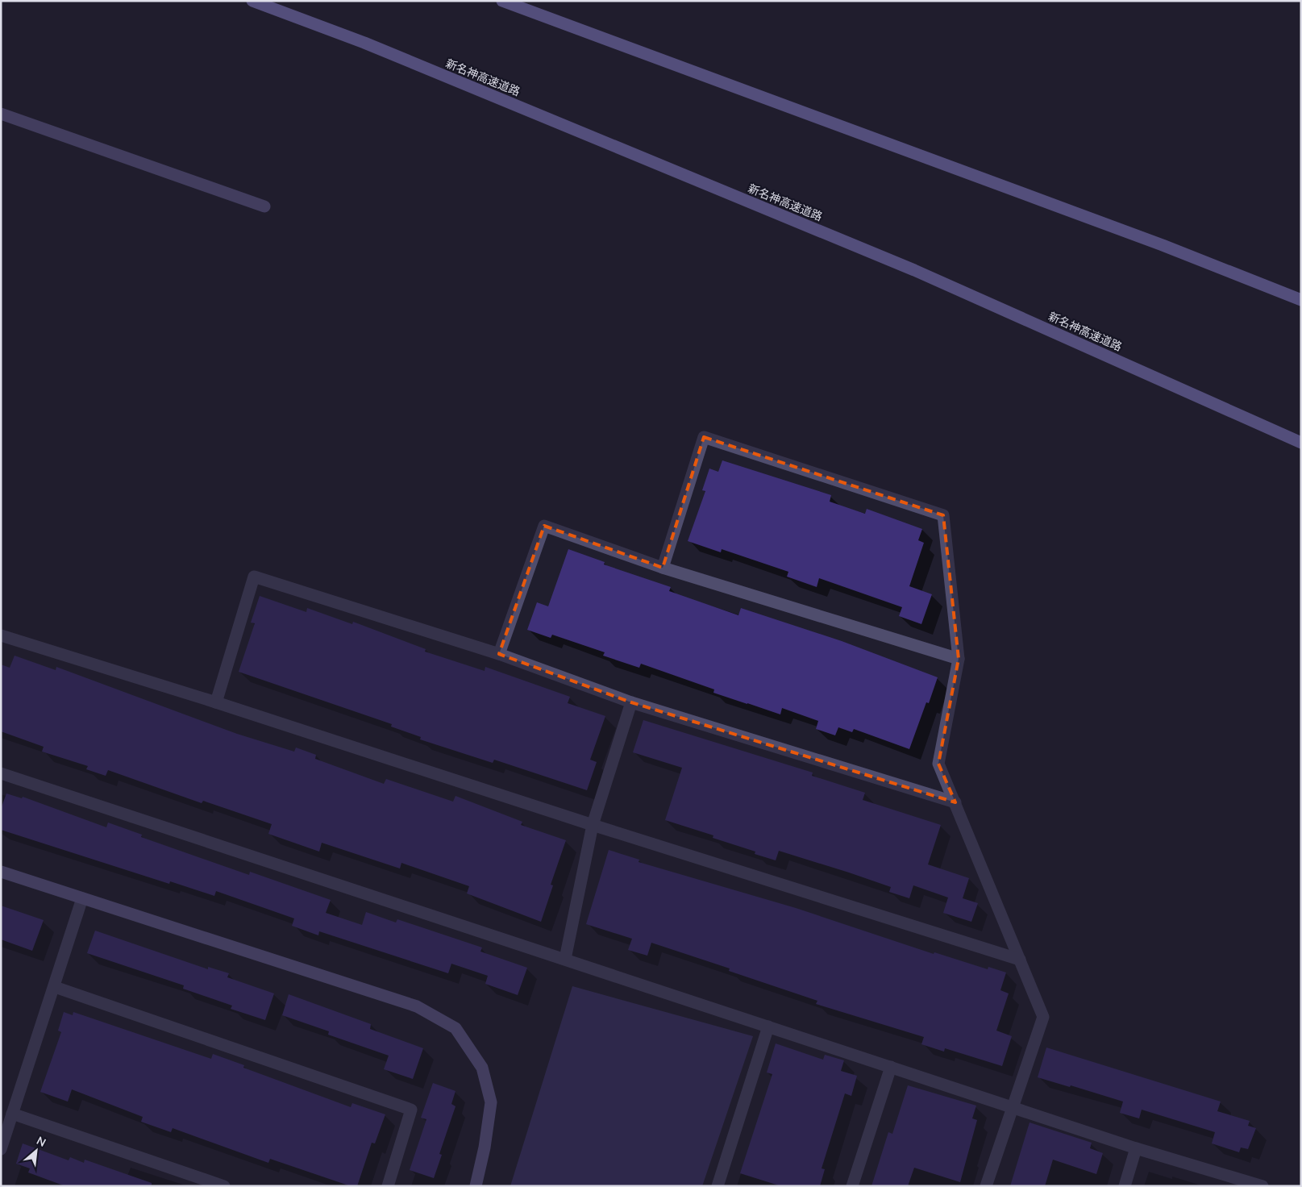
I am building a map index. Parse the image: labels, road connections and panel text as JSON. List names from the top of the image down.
{
  "streets": {
    "highway": ["新名神高速道路"]
  },
  "north": "top right"
}
